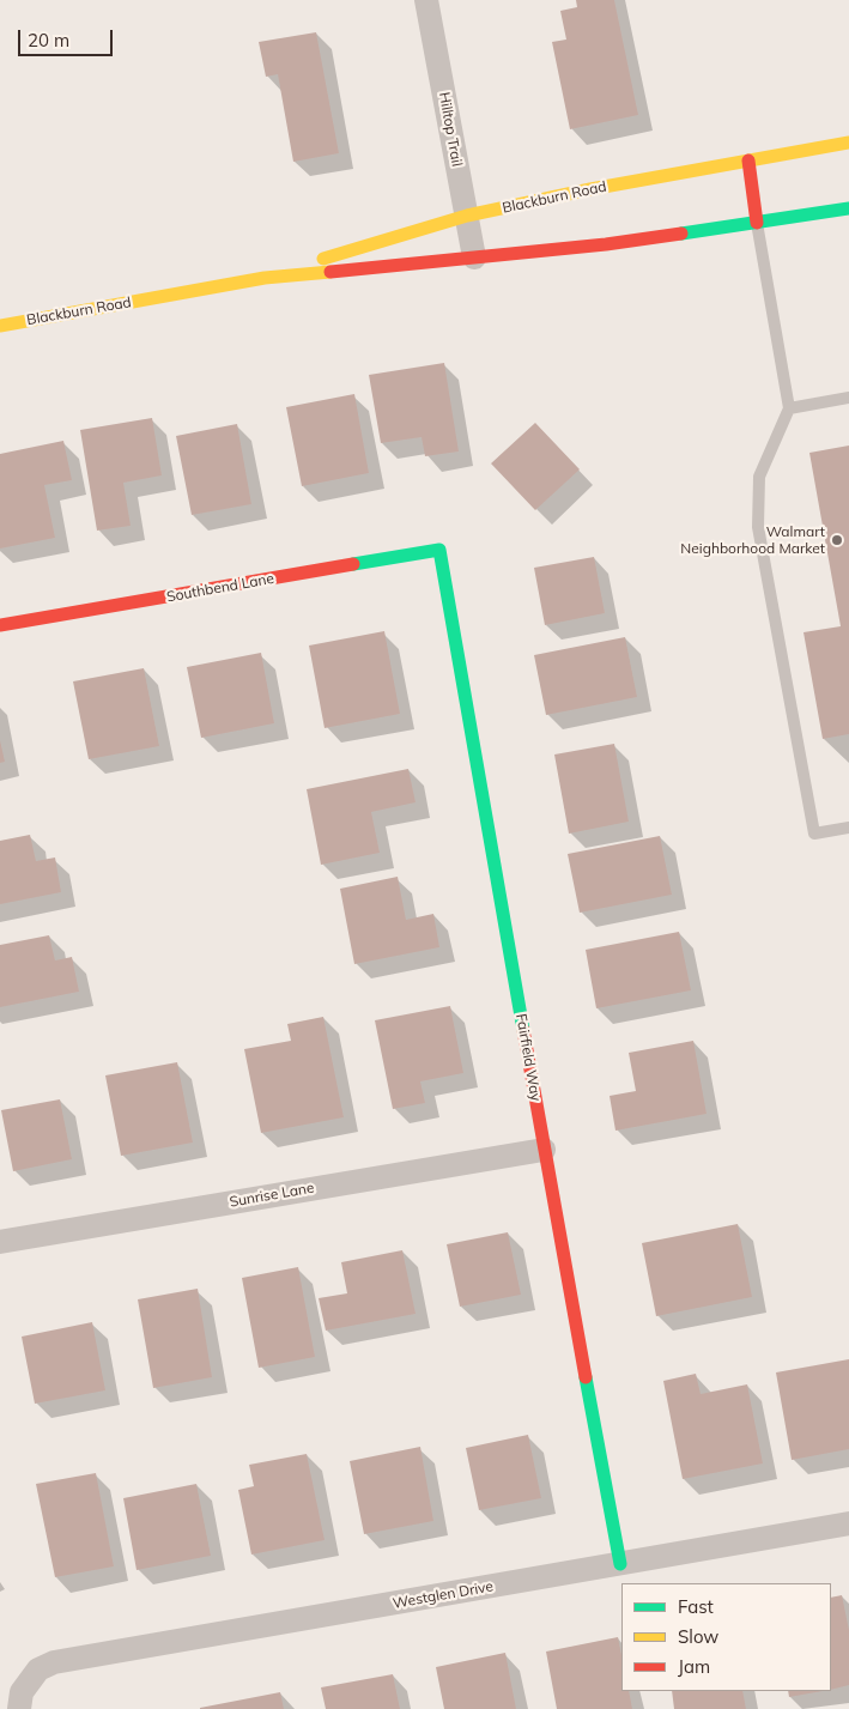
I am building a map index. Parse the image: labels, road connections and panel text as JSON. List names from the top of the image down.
{
  "streets": {
    "main road": ["Blackburn Road", "Southbend Lane", "Fairfield Way"],
    "street": ["Hilltop Trail", "Sunrise Lane", "Westglen Drive"]
  },
  "crossings": [
    ["Hilltop Trail", "Blackburn Road"],
    ["Southbend Lane", "Fairfield Way"],
    ["Fairfield Way", "Sunrise Lane"],
    ["Fairfield Way", "Westglen Drive"]
  ],
  "places": ["Walmart Neighborhood Market"],
  "legend": ["Fast", "Slow", "Jam"],
  "scale_bar": "20 m"
}
